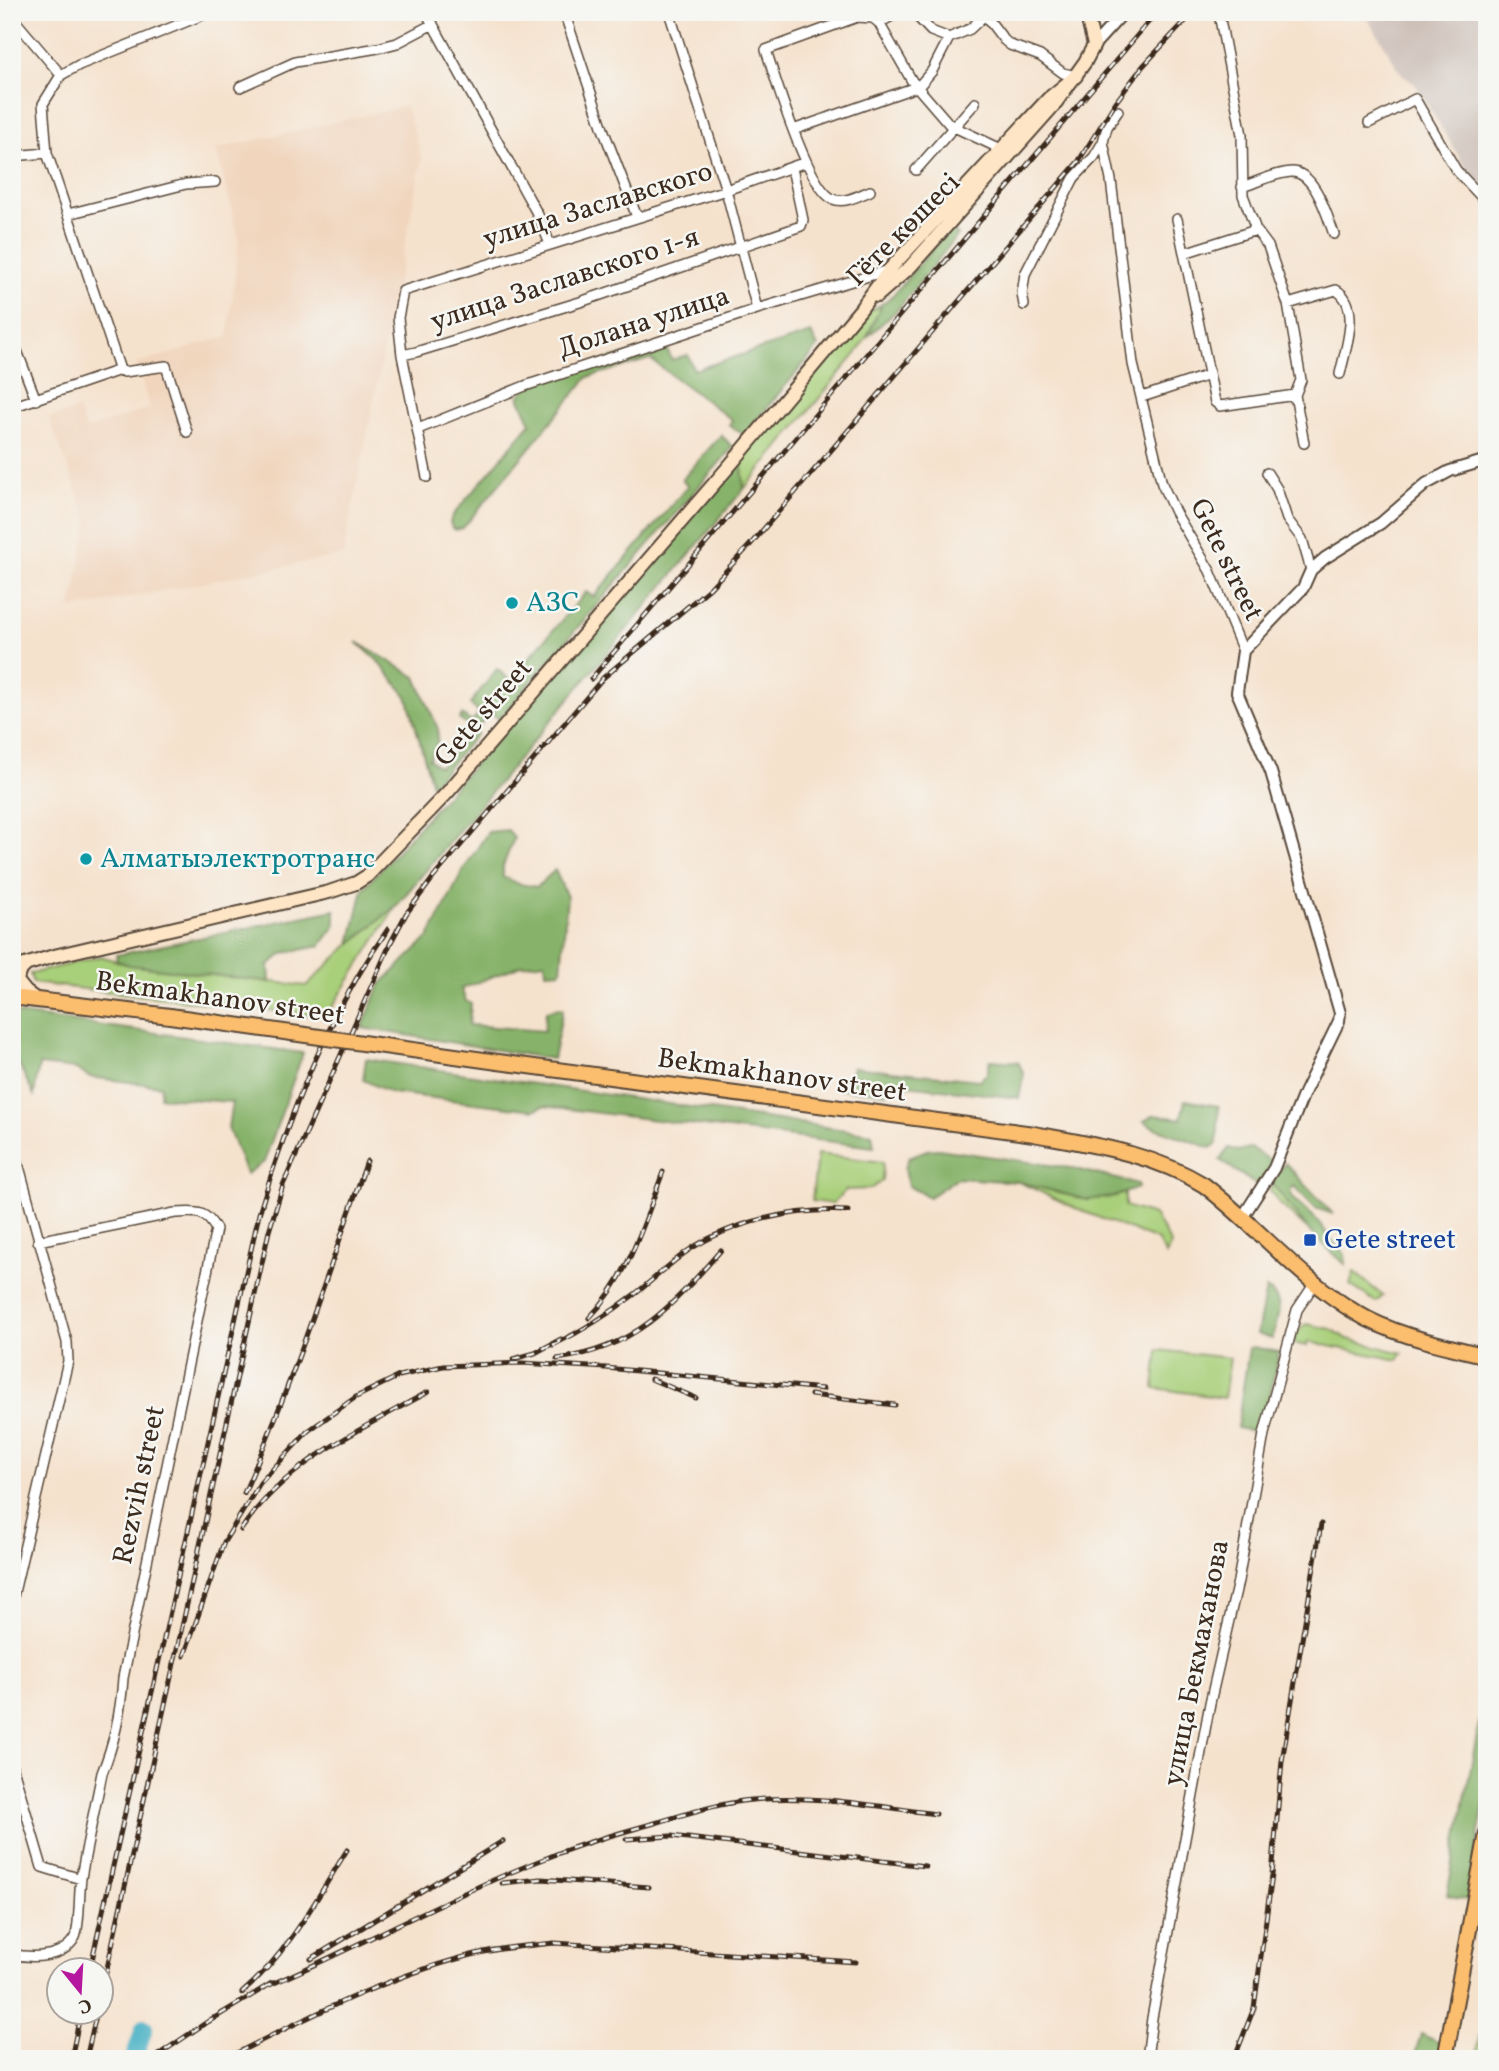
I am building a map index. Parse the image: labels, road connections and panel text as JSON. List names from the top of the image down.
{
  "streets": {
    "main road": ["Гёте көшесі", "Gete street", "Bekmakhanov street"],
    "street": [
      "улица Заславского",
      "улица Заславского 1-я",
      "Долана улица",
      "Rezvih street",
      "улица Бекмаханова"
    ]
  },
  "crossings": [
    ["улица Заславского", "улица Заславского 1-я"],
    ["Гёте көшесі", "Долана улица"],
    ["Гёте көшесі", "Gete street"],
    ["Gete street", "Bekmakhanov street"],
    ["Bekmakhanov street", "улица Бекмаханова"]
  ],
  "places": {
    "other": ["АЗС", "Алматыэлектротранс"],
    "transit": ["Gete street"]
  },
  "north": "bottom"
}
